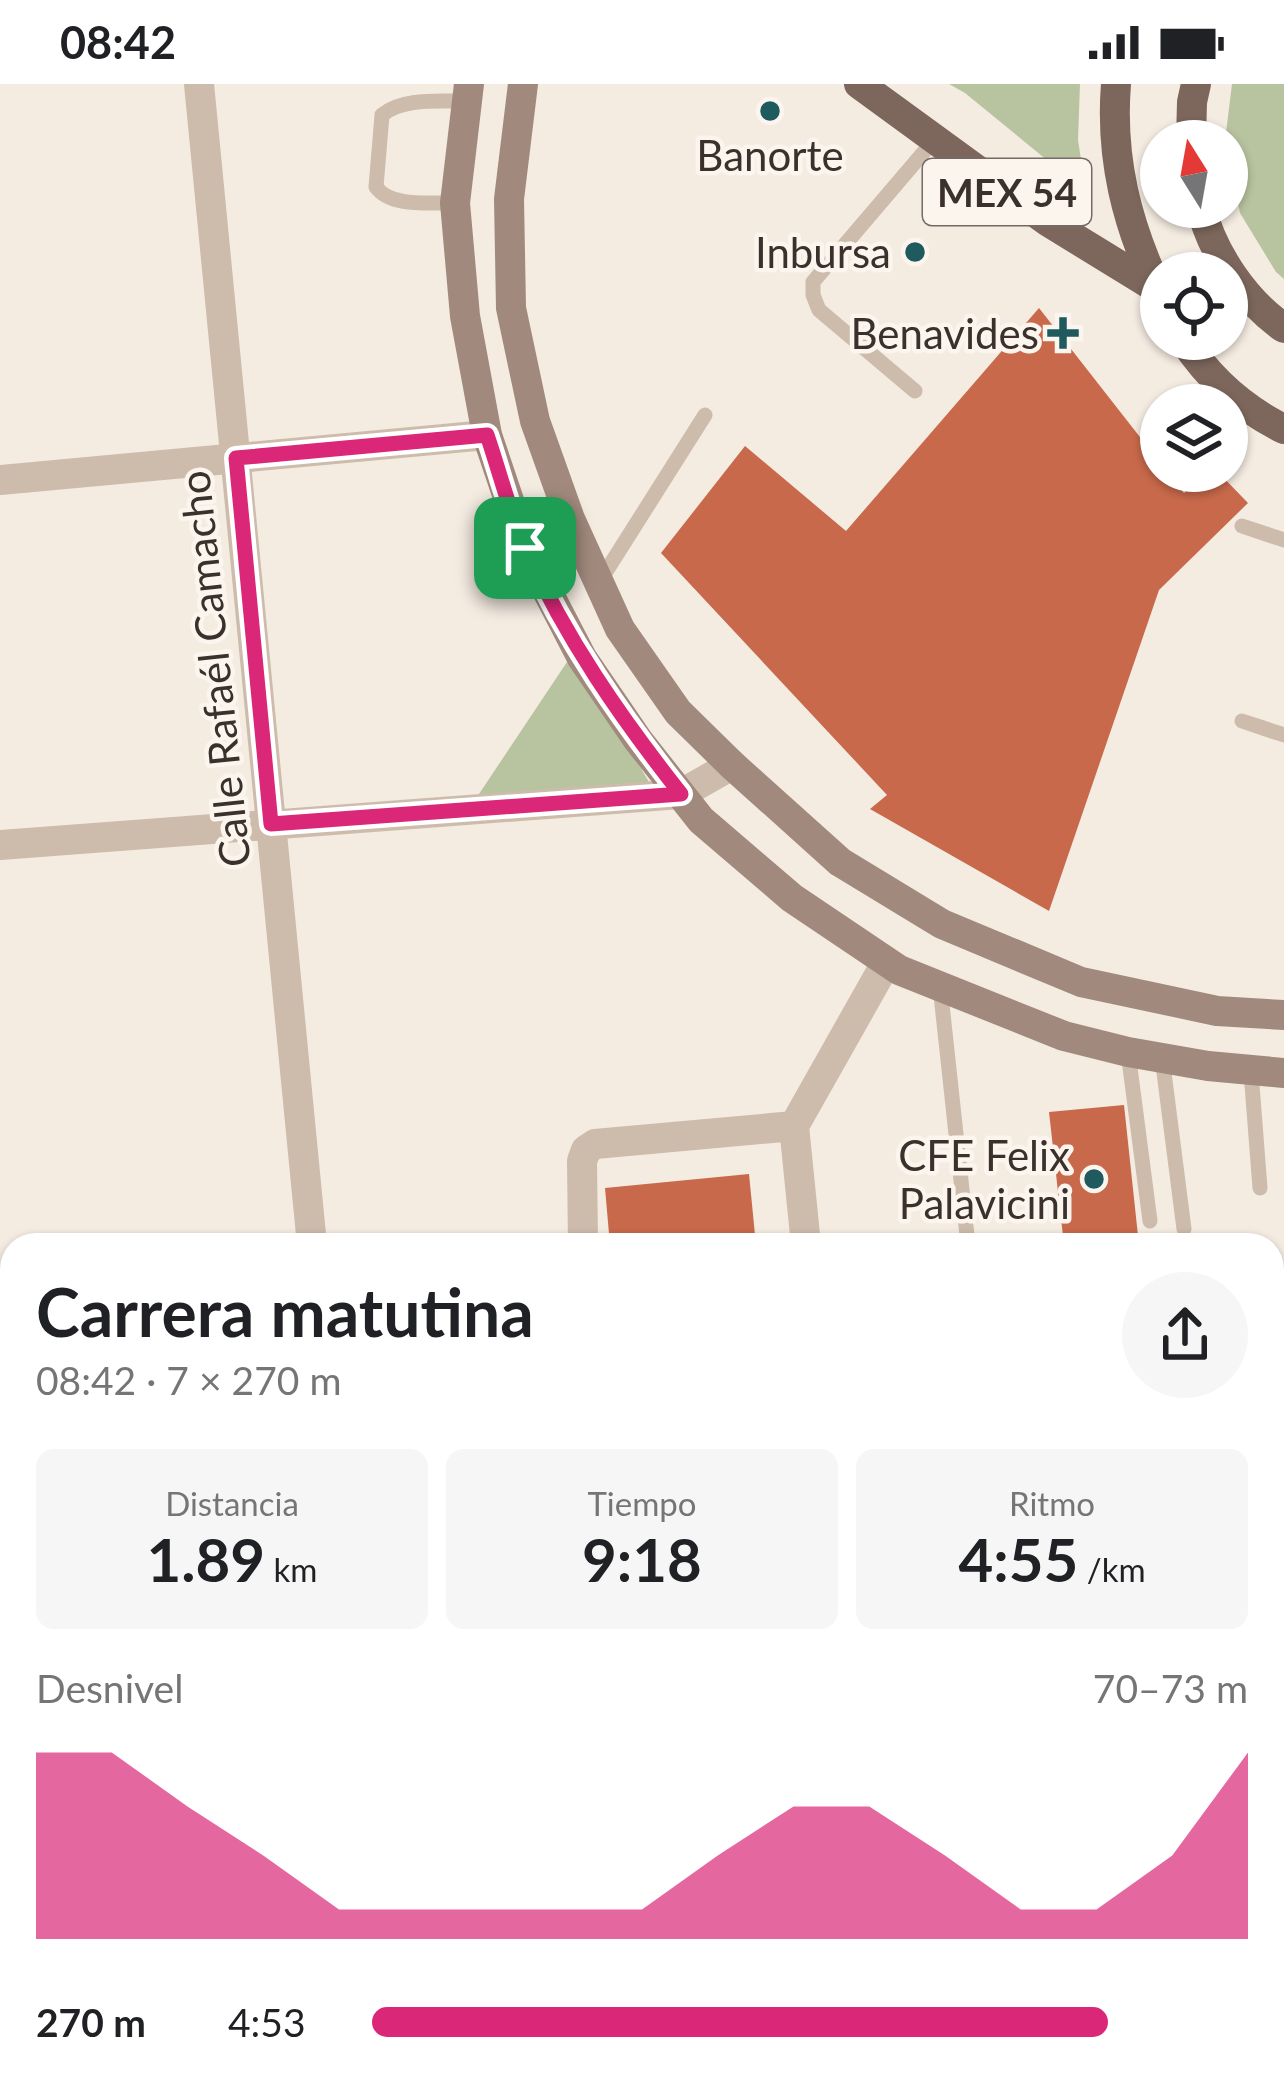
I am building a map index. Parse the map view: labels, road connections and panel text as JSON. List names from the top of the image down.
{
  "streets": {
    "main road": ["MEX 54"],
    "street": ["Calle Rafaél Camacho"]
  },
  "places": {
    "other": ["Banorte", "Inbursa", "CFE Felix Palavicini"],
    "health": ["Benavides"]
  },
  "north": "top",
  "page": {
    "status": "08:42",
    "heading": ["Carrera matutina", "08:42 · 7 × 270 m"],
    "stats": [
      ["Distancia", "1.89 km"],
      ["Tiempo", "9:18"],
      ["Ritmo", "4:55 /km"]
    ],
    "chart": ["Desnivel", "70–73 m"],
    "list": [
      {
        "name": "270 m",
        "note": "4:53"
      }
    ]
  }
}
